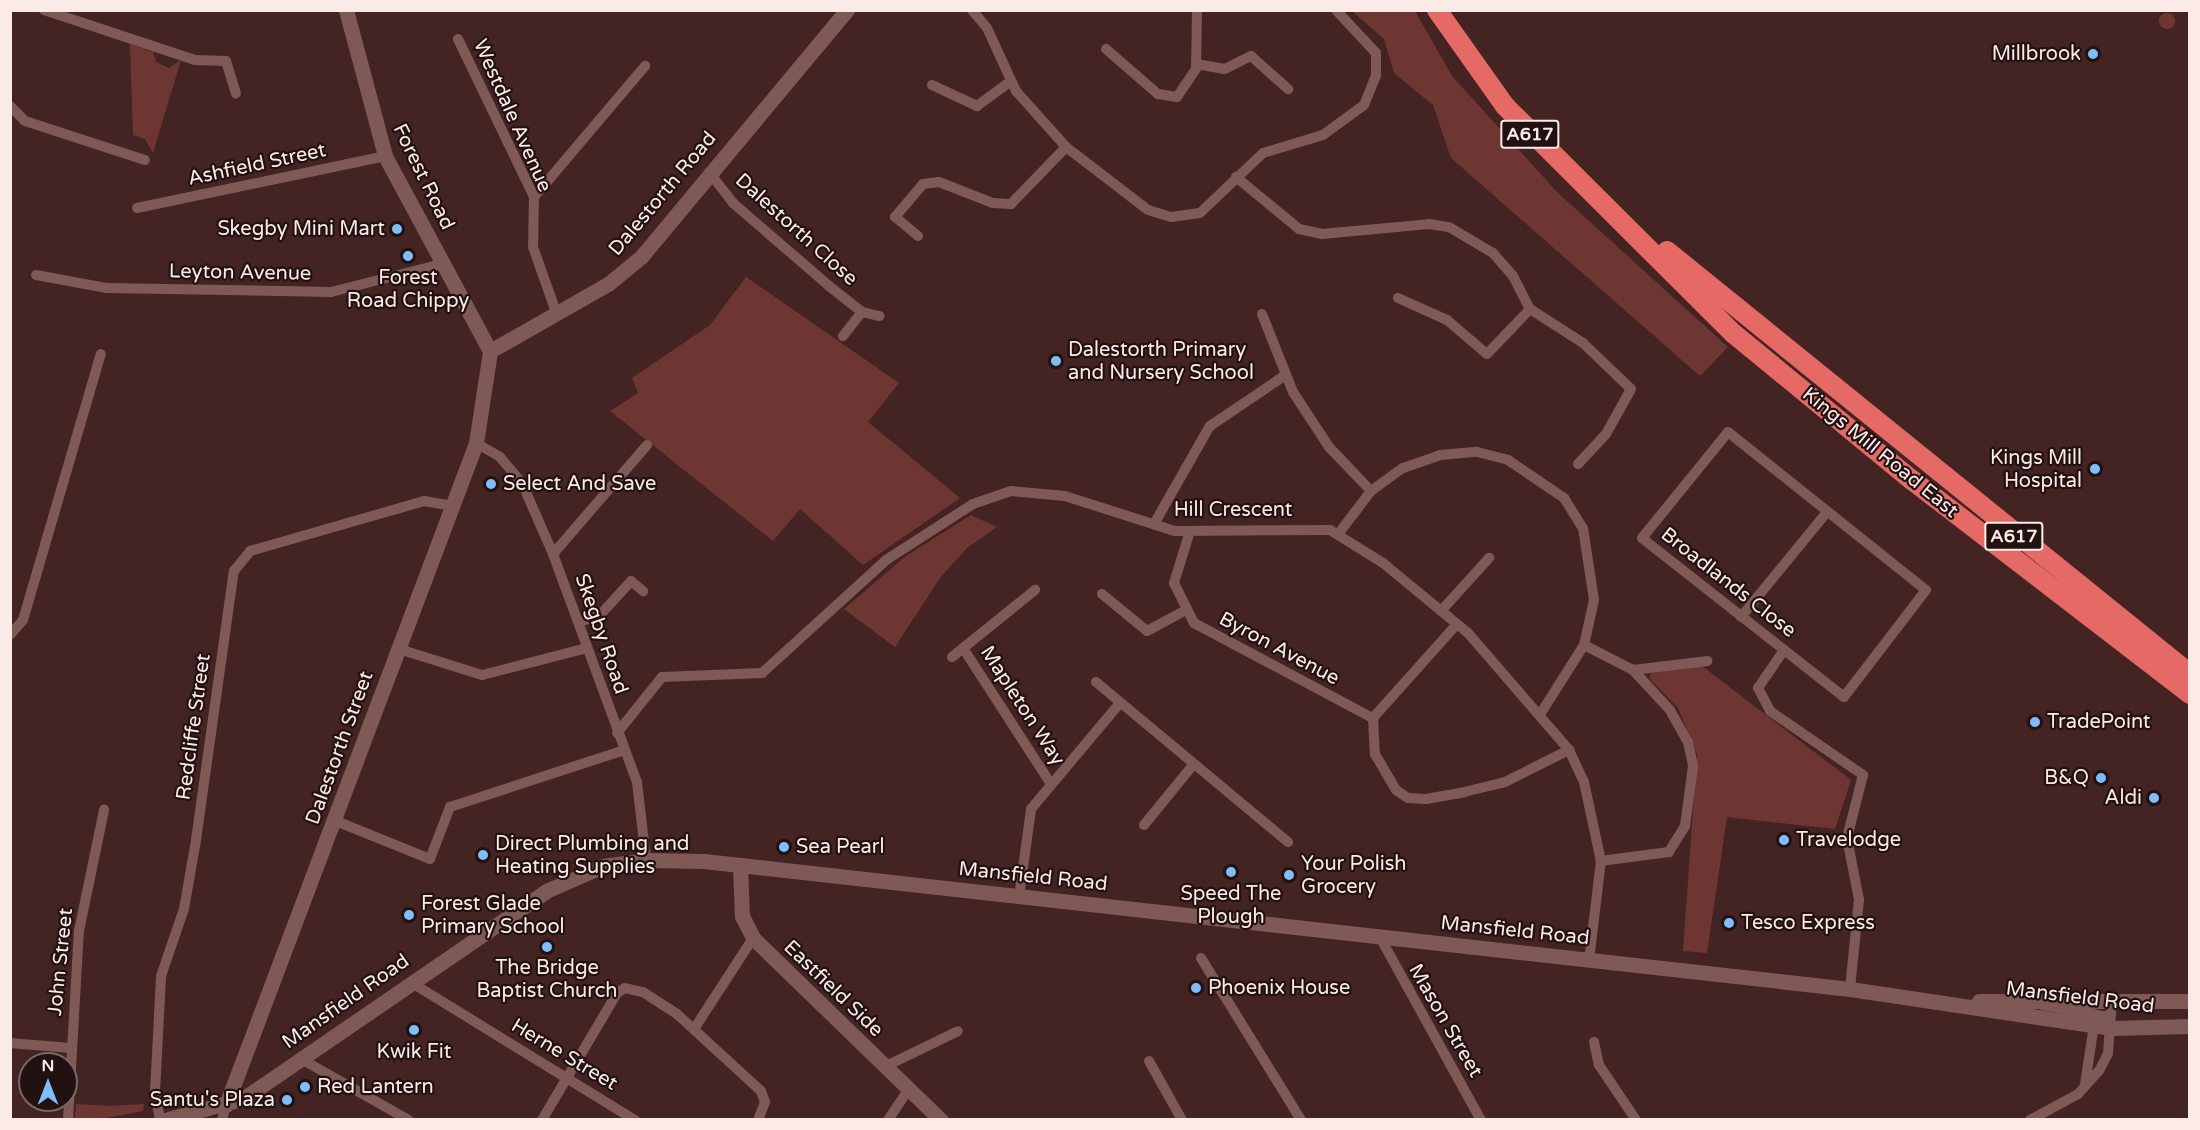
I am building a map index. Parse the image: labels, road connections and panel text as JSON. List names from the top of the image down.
{
  "streets": {
    "highway": ["A617", "Kings Mill Road East"],
    "main road": [
      "Forest Road",
      "Dalestorth Road",
      "Dalestorth Street",
      "Mansfield Road",
      "Eastfield Side"
    ],
    "street": [
      "Westdale Avenue",
      "Ashfield Street",
      "Dalestorth Close",
      "Leyton Avenue",
      "Hill Crescent",
      "Broadlands Close",
      "Skegby Road",
      "Byron Avenue",
      "Mapleton Way",
      "Redcliffe Street",
      "John Street",
      "Mason Street",
      "Herne Street"
    ]
  },
  "crossings": [
    ["Westdale Avenue", "Dalestorth Road"],
    ["Ashfield Street", "Forest Road"],
    ["Forest Road", "Dalestorth Road"],
    ["Forest Road", "Leyton Avenue"],
    ["Forest Road", "Dalestorth Street"],
    ["Dalestorth Road", "Dalestorth Close"],
    ["Dalestorth Road", "Dalestorth Street"],
    ["Hill Crescent", "Skegby Road"],
    ["Hill Crescent", "Mansfield Road"],
    ["Skegby Road", "Dalestorth Street"],
    ["Skegby Road", "Mansfield Road"],
    ["Redcliffe Street", "Dalestorth Street"],
    ["Dalestorth Street", "Mansfield Road"],
    ["Mansfield Road", "Eastfield Side"],
    ["Mansfield Road", "Mason Street"],
    ["Mansfield Road", "Herne Street"]
  ],
  "places": [
    "Millbrook",
    "Skegby Mini Mart",
    "Forest Road Chippy",
    "Dalestorth Primary and Nursery School",
    "Kings Mill Hospital",
    "Select And Save",
    "TradePoint",
    "B&Q",
    "Aldi",
    "Travelodge",
    "Sea Pearl",
    "Direct Plumbing and Heating Supplies",
    "Speed The Plough",
    "Your Polish Grocery",
    "Forest Glade Primary School",
    "Tesco Express",
    "The Bridge Baptist Church",
    "Phoenix House",
    "Kwik Fit",
    "Red Lantern",
    "Santu's Plaza"
  ],
  "north": "top"
}
